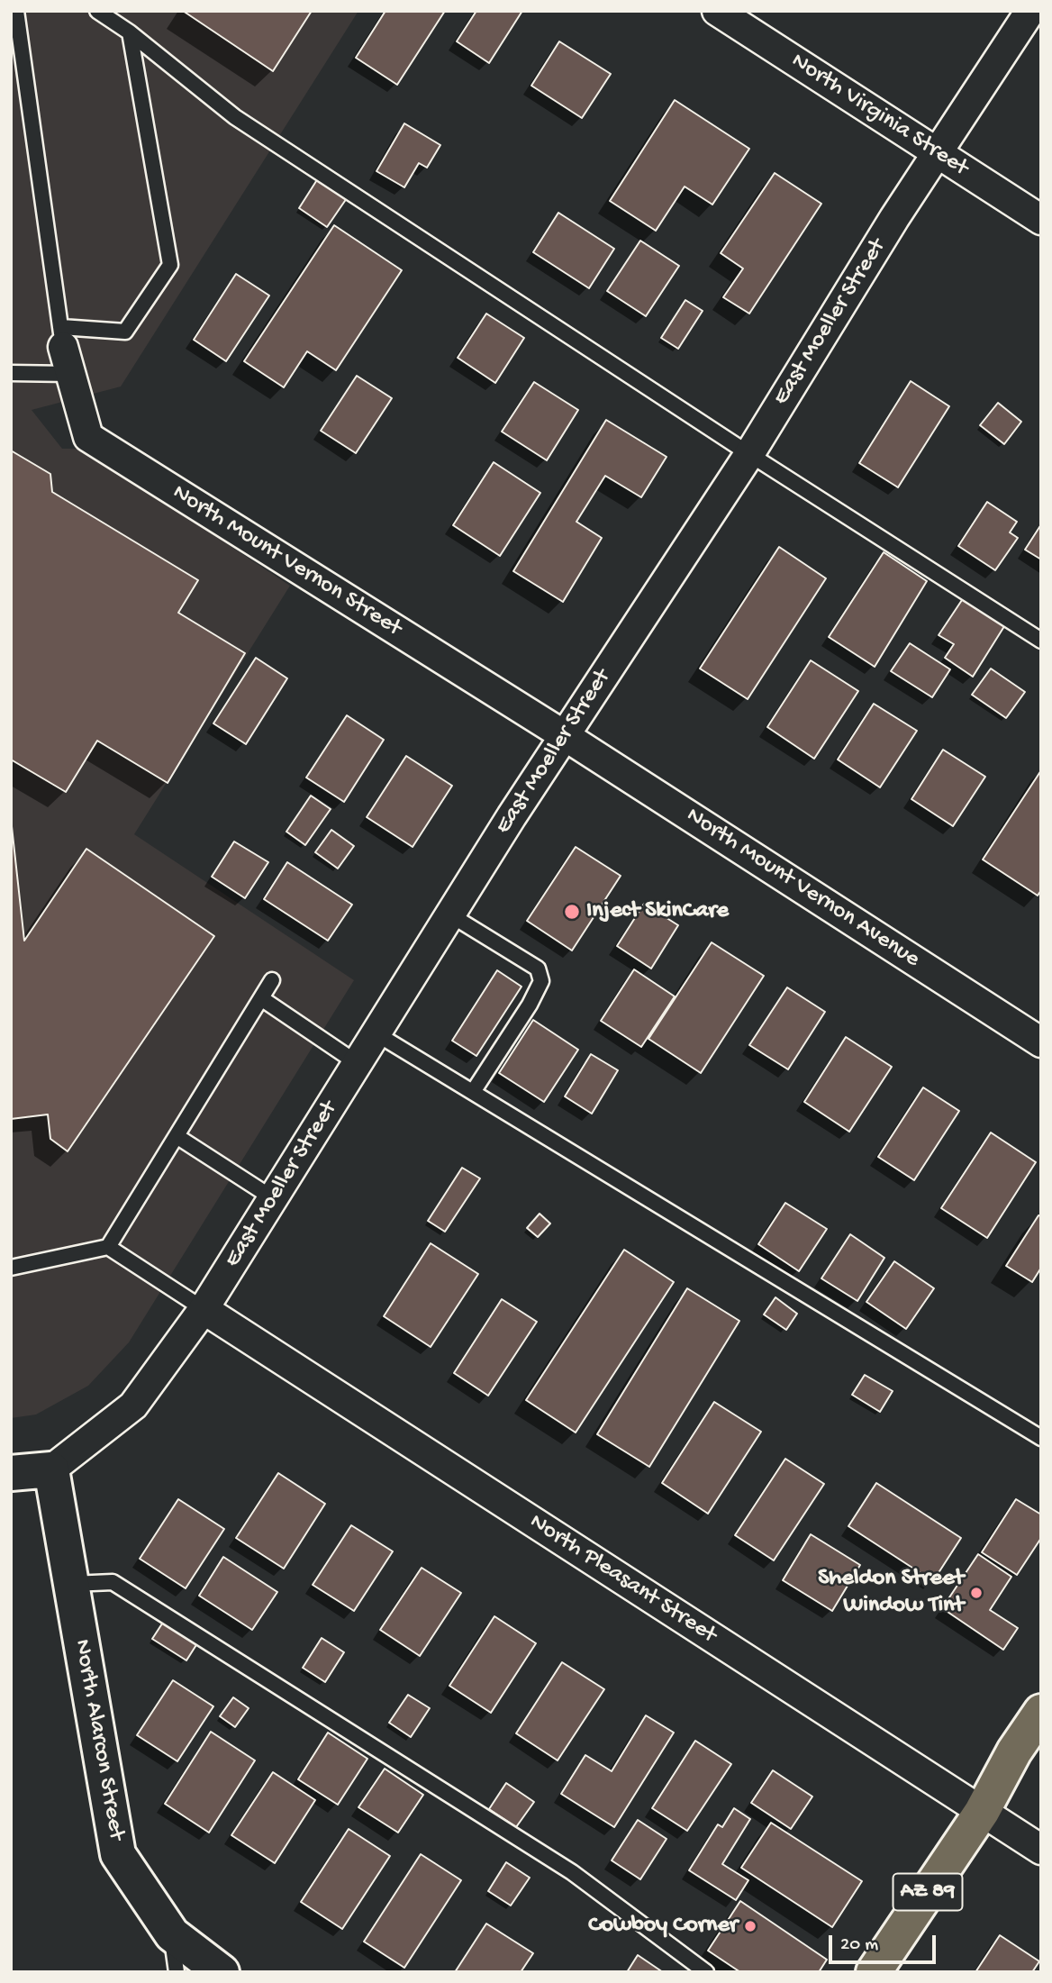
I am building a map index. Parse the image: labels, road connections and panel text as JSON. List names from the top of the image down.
{
  "streets": {
    "main road": ["AZ 89"],
    "street": [
      "North Virginia Street",
      "East Moeller Street",
      "North Mount Vernon Street",
      "North Mount Vernon Avenue",
      "North Pleasant Street",
      "North Alarcon Street"
    ]
  },
  "crossings": [
    ["North Virginia Street", "East Moeller Street"],
    ["East Moeller Street", "North Mount Vernon Street"],
    ["East Moeller Street", "North Mount Vernon Avenue"],
    ["East Moeller Street", "North Pleasant Street"],
    ["East Moeller Street", "North Alarcon Street"],
    ["North Mount Vernon Street", "North Mount Vernon Avenue"],
    ["North Pleasant Street", "AZ 89"]
  ],
  "places": ["Inject SkinCare", "Sheldon Street Window Tint", "Cowboy Corner"],
  "scale_bar": "20 m"
}
